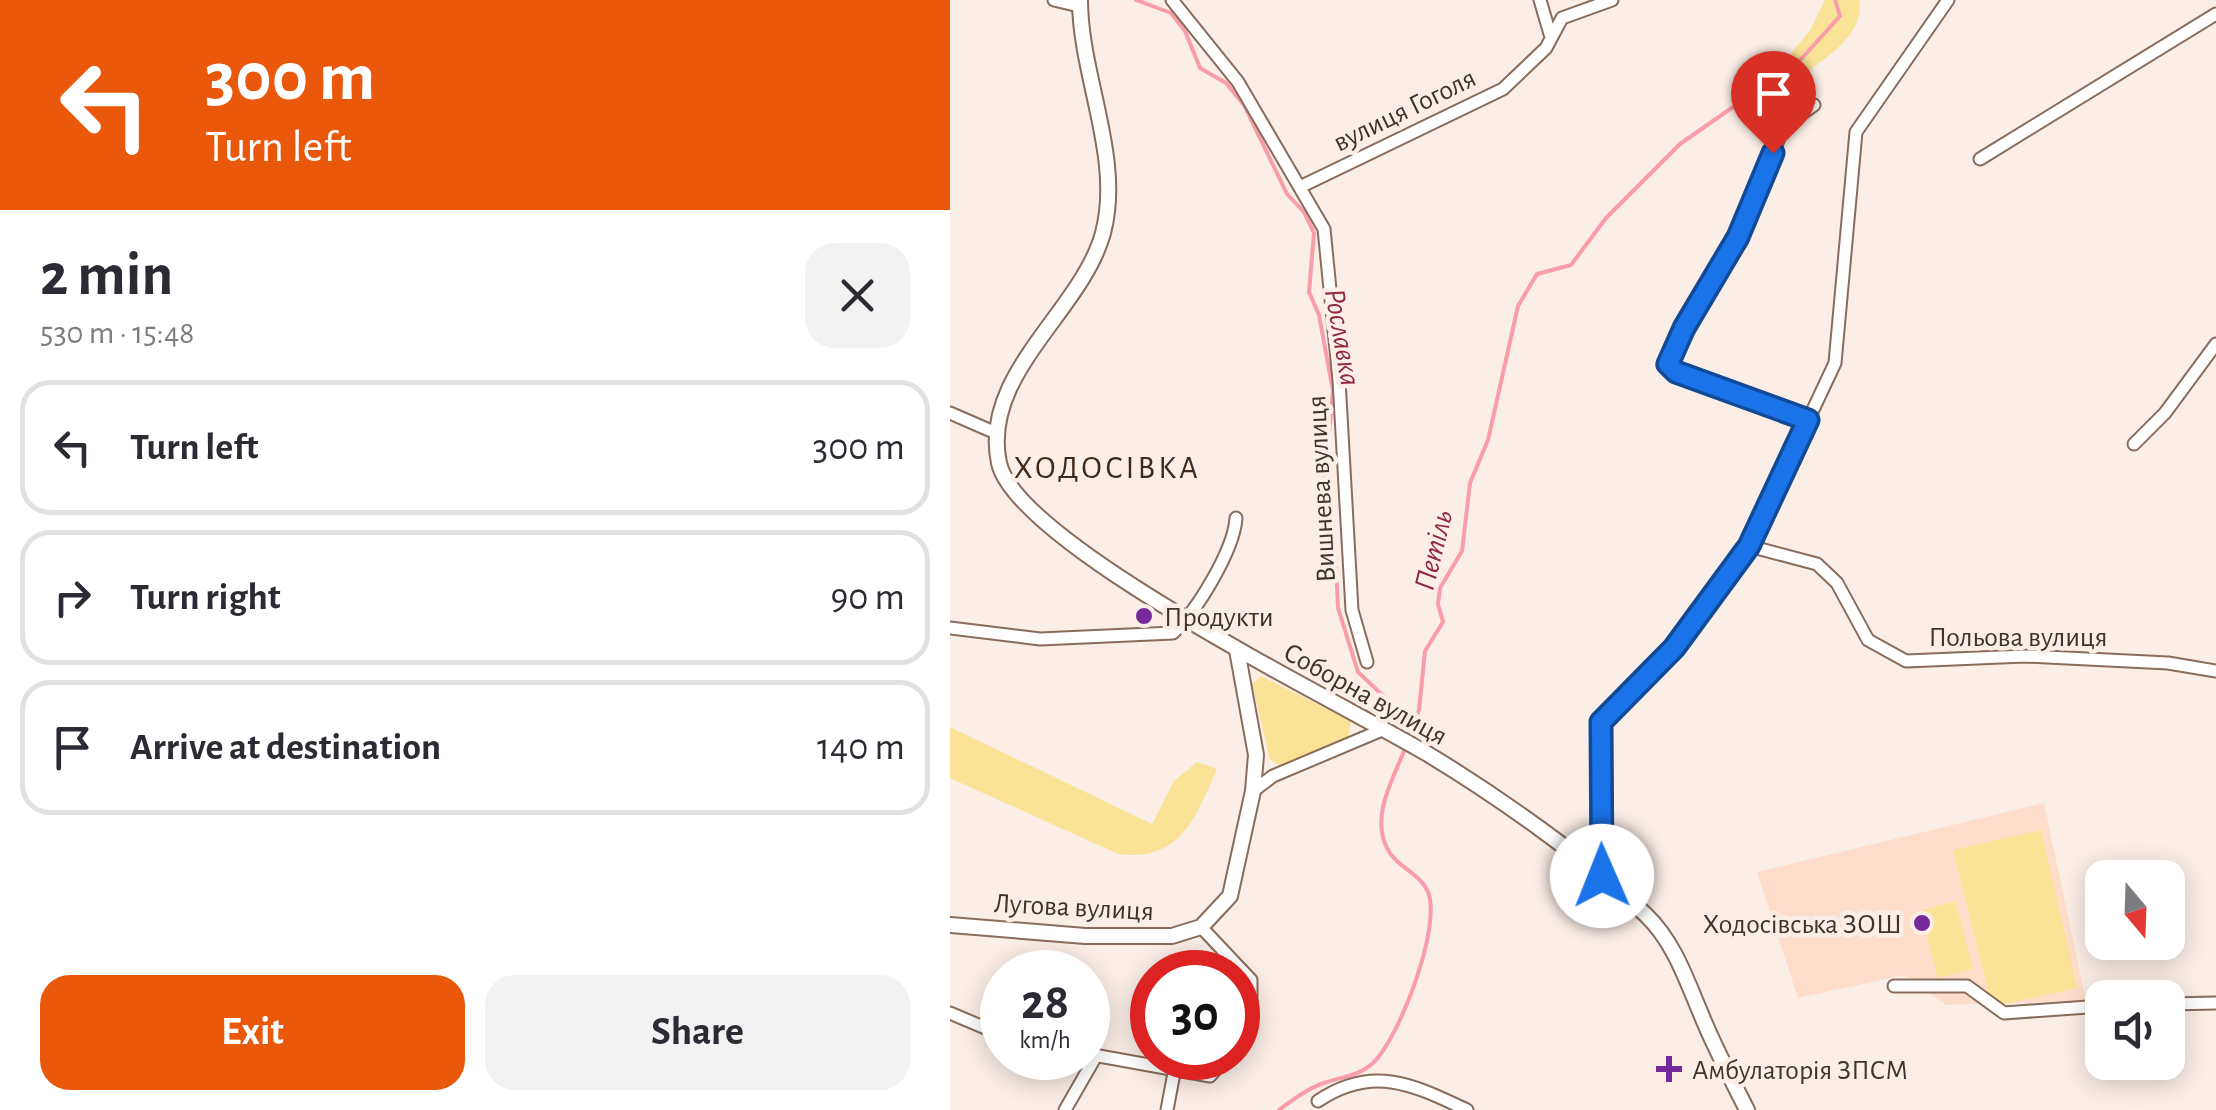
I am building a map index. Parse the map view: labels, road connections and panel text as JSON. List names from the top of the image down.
{
  "streets": {
    "street": [
      "вулиця Гоголя",
      "Вишнева вулиця",
      "Польова вулиця",
      "Соборна вулиця",
      "Лугова вулиця"
    ]
  },
  "crossings": [
    ["вулиця Гоголя", "Вишнева вулиця"]
  ],
  "districts": ["ХОДОСІВКА"],
  "water": ["Рославка", "Петіль"],
  "places": {
    "other": ["Продукти", "Ходосівська ЗОШ"],
    "health": ["Амбулаторія ЗПСМ"]
  },
  "north": "bottom",
  "page": {
    "turn": ["300 m", "Turn left"],
    "heading": ["2 min", "530 m · 15:48"],
    "list": [
      {
        "name": "Turn left",
        "value": "300 m"
      },
      {
        "name": "Turn right",
        "value": "90 m"
      },
      {
        "name": "Arrive at destination",
        "value": "140 m"
      }
    ],
    "speed": "28 km/h",
    "limit": "30",
    "buttons": ["Exit", "Share"]
  }
}
